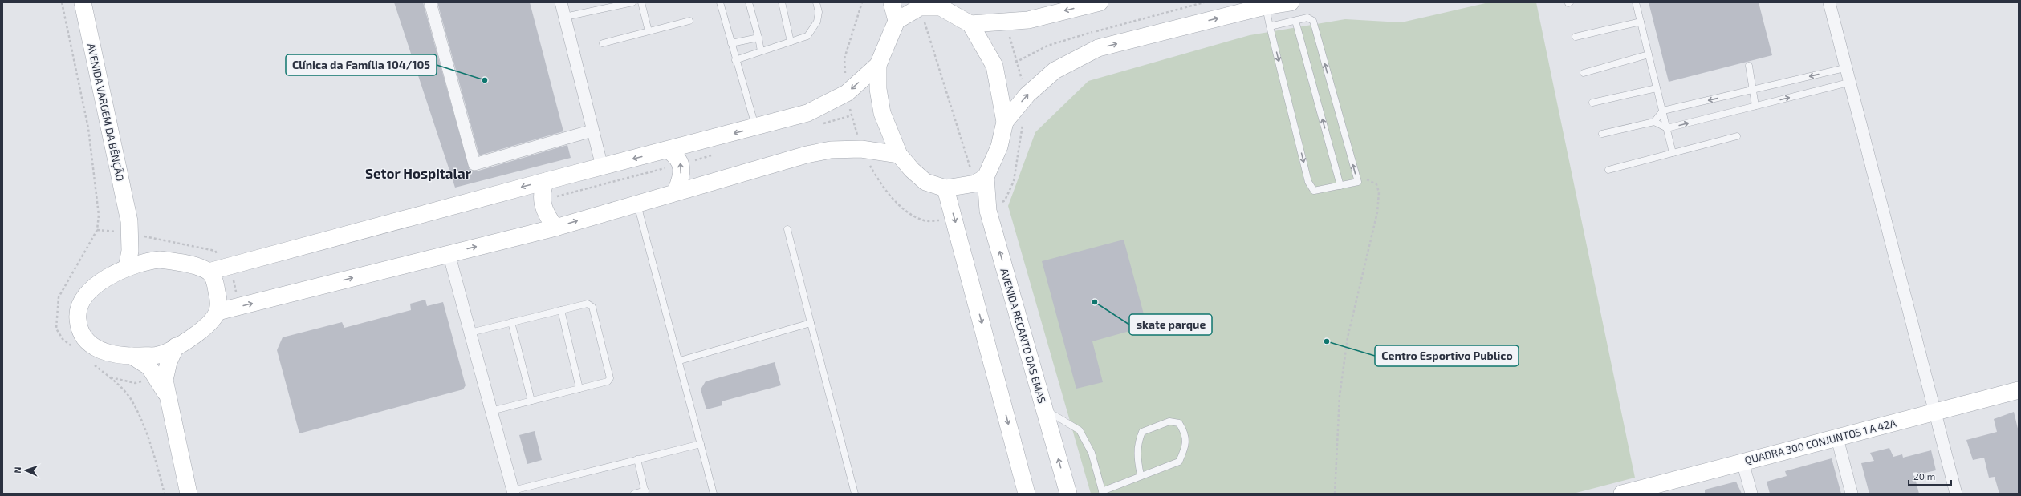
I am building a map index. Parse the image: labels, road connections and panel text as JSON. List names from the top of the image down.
{
  "streets": {
    "street": ["AVENIDA VARGEM DA BÊNÇÃO", "AVENIDA RECANTO DAS EMAS", "QUADRA 300 CONJUNTOS 1 A 42A"]
  },
  "districts": ["Setor Hospitalar"],
  "places": ["Clínica da Família 104/105", "skate parque", "Centro Esportivo Publico"],
  "scale_bar": "20 m",
  "north": "left"
}
